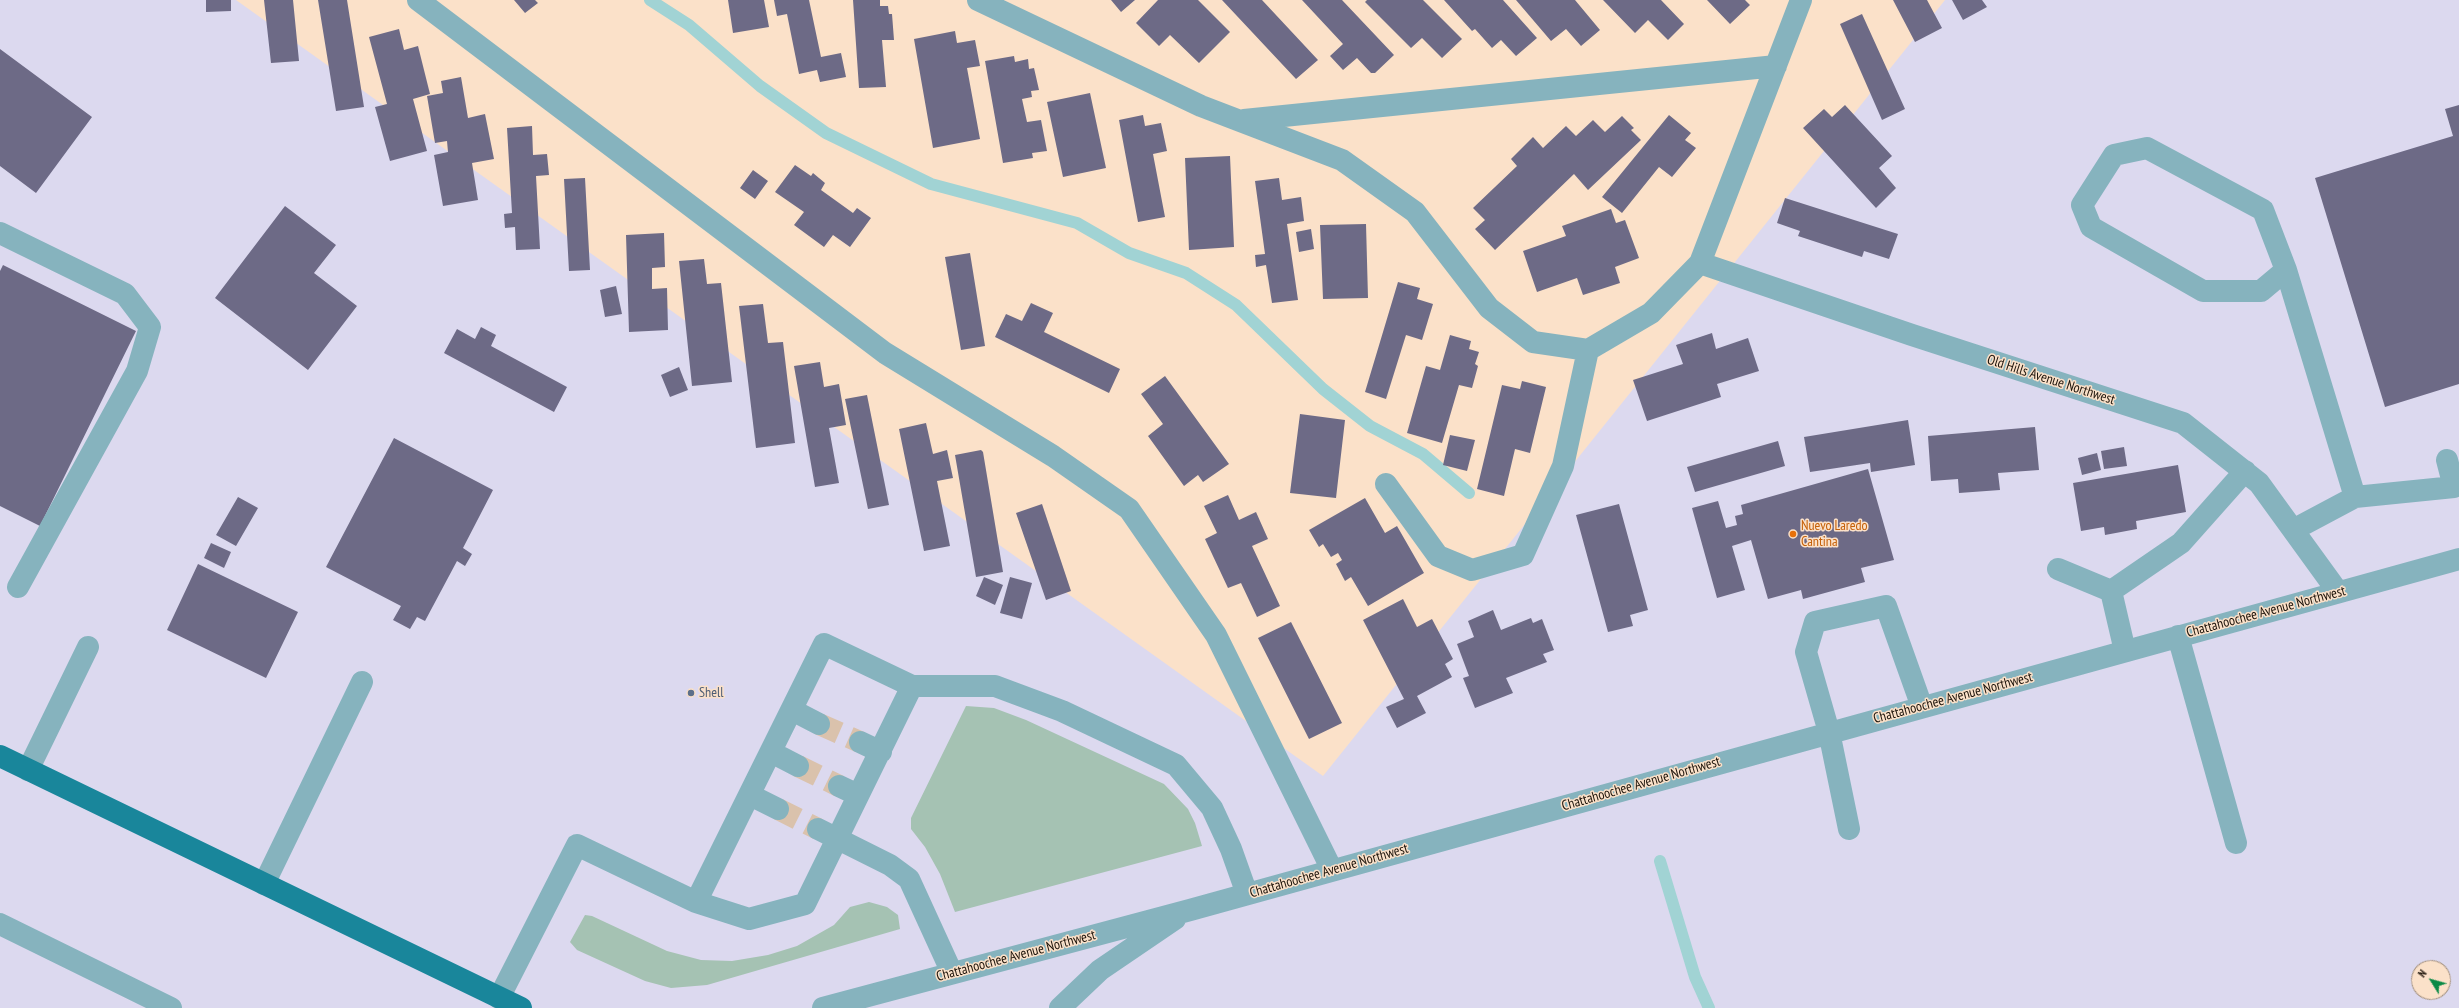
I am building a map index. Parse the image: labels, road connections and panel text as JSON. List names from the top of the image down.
{
  "streets": {
    "street": ["Old Hills Avenue Northwest", "Chattahoochee Avenue Northwest"]
  },
  "crossings": [
    ["Old Hills Avenue Northwest", "Chattahoochee Avenue Northwest"]
  ],
  "places": ["Nuevo Laredo Cantina", "Shell"],
  "north": "top left"
}
